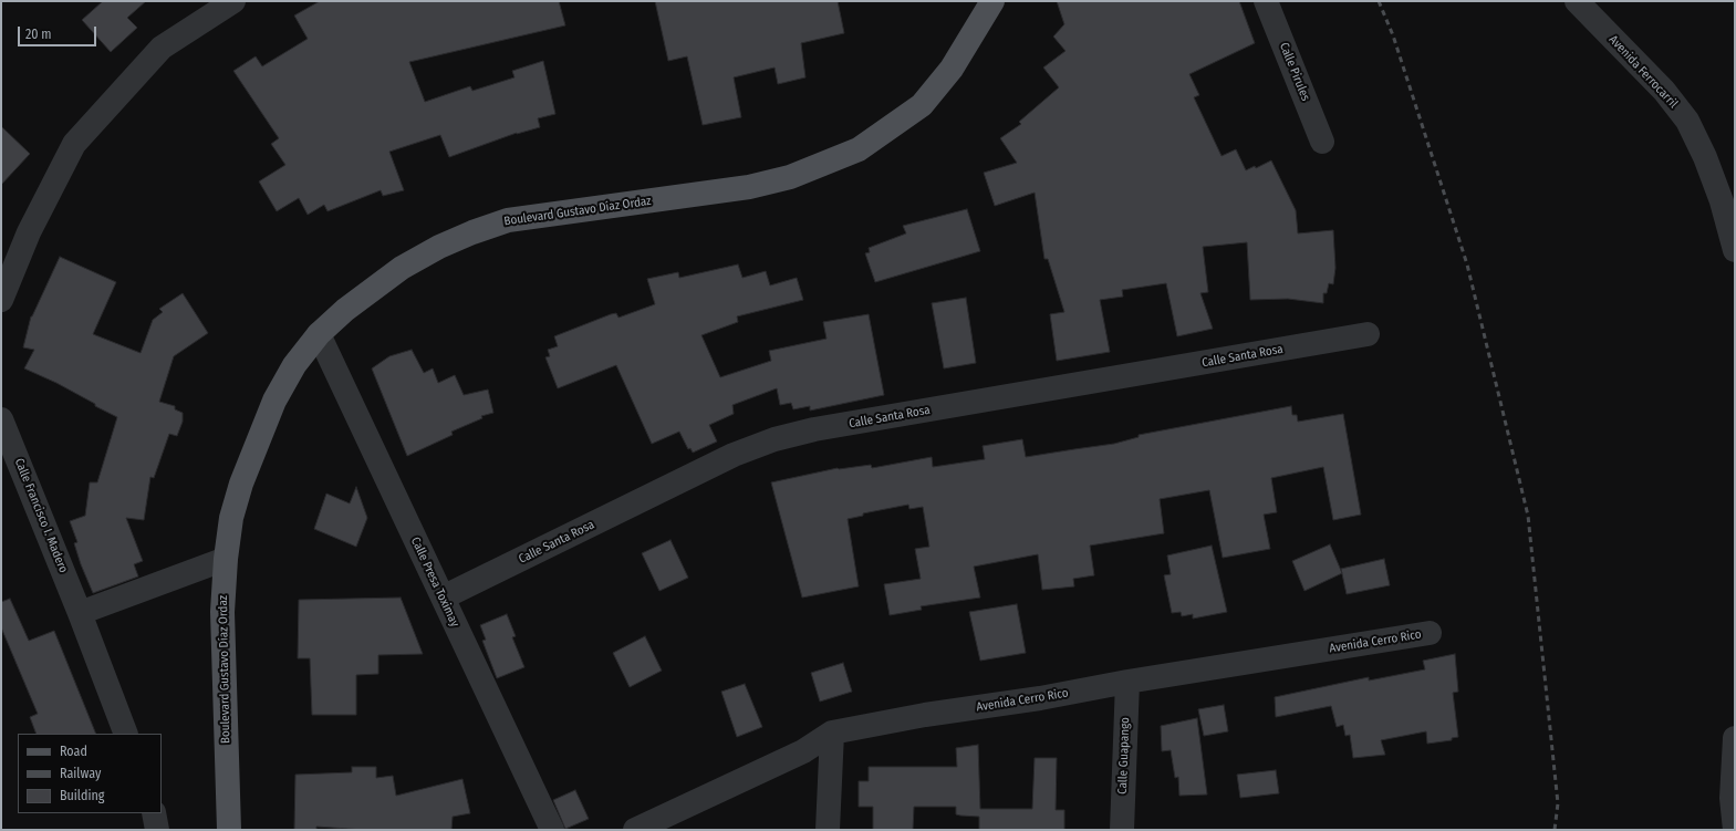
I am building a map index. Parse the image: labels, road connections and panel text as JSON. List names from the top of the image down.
{
  "streets": {
    "main road": ["Boulevard Gustavo Díaz Ordaz"],
    "street": [
      "Calle Pirules",
      "Avenida Ferrocarril",
      "Calle Santa Rosa",
      "Calle Francisco I. Madero",
      "Calle Presa Toximay",
      "Avenida Cerro Rico",
      "Calle Guapango"
    ]
  },
  "crossings": [
    ["Boulevard Gustavo Díaz Ordaz", "Calle Presa Toximay"],
    ["Calle Santa Rosa", "Calle Presa Toximay"],
    ["Avenida Cerro Rico", "Calle Guapango"]
  ],
  "legend": ["Road", "Railway", "Building"],
  "scale_bar": "20 m"
}
